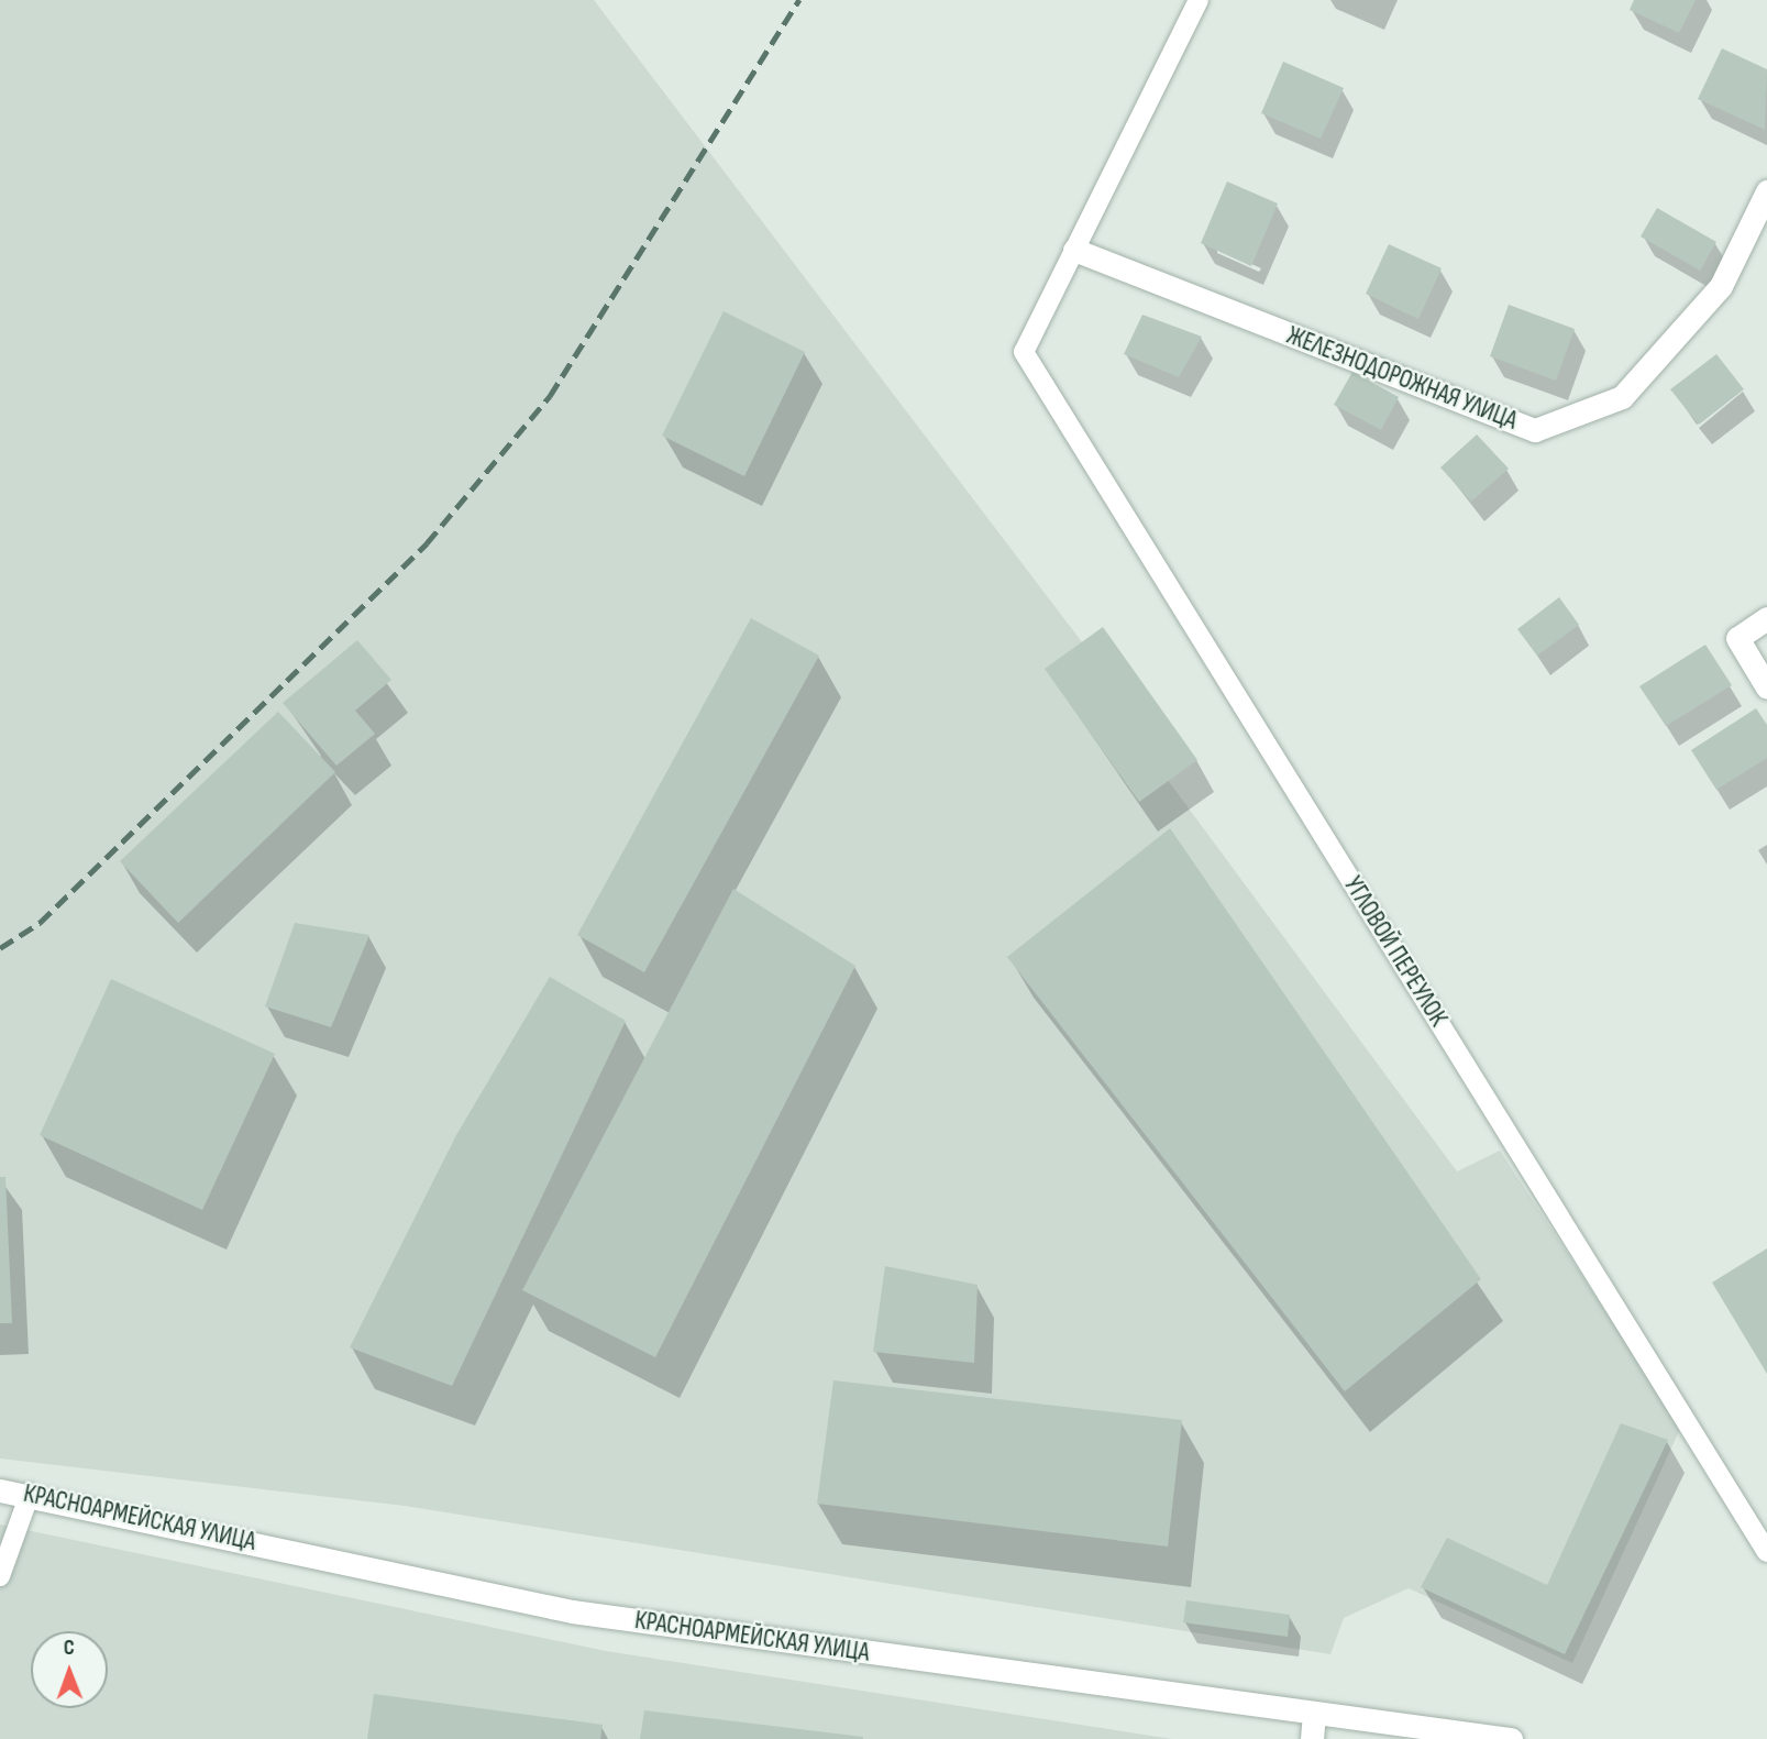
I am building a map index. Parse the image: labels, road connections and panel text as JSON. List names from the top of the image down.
{
  "streets": {
    "street": ["ЖЕЛЕЗНОДОРОЖНАЯ УЛИЦА", "КРАСНОАРМЕЙСКАЯ УЛИЦА"],
    "lane": ["УГЛОВОЙ ПЕРЕУЛОК"]
  },
  "crossings": [
    ["ЖЕЛЕЗНОДОРОЖНАЯ УЛИЦА", "УГЛОВОЙ ПЕРЕУЛОК"]
  ],
  "north": "top"
}
